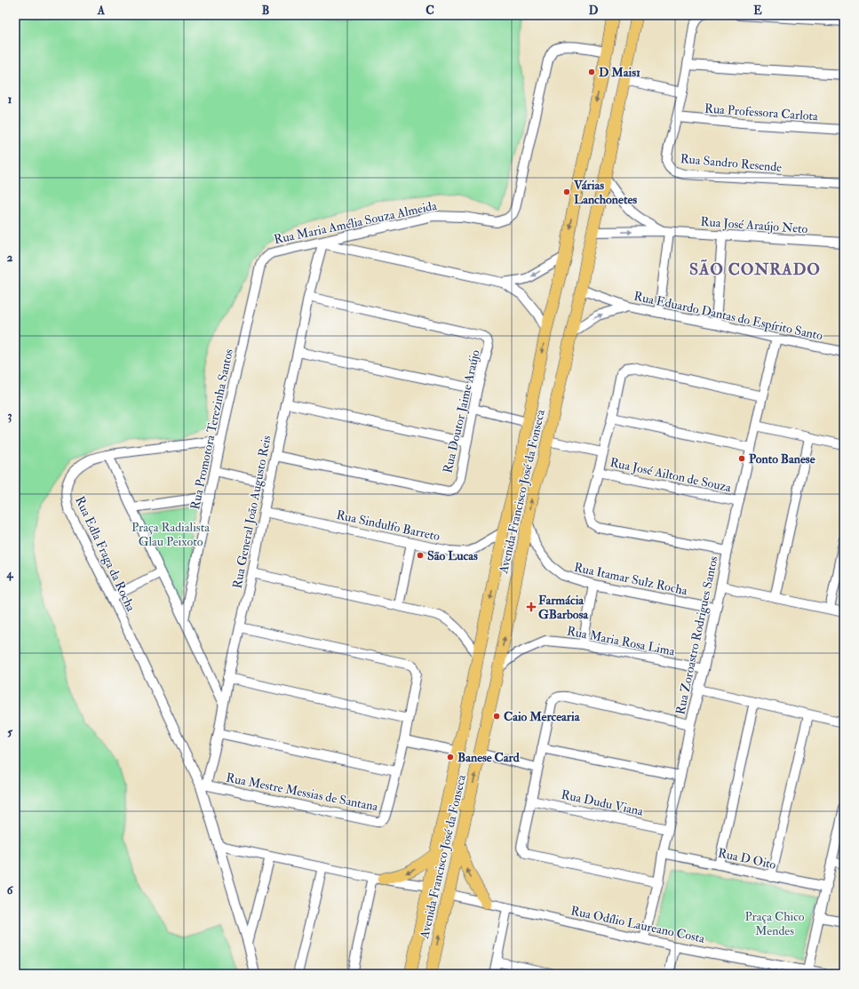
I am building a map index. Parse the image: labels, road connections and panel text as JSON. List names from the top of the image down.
{
  "streets": {
    "main road": ["Avenida Francisco José da Fonseca"],
    "street": [
      "Rua Professora Carlota",
      "Rua Sandro Resende",
      "Rua Maria Amélia Souza Almeida",
      "Rua José Araújo Neto",
      "Rua Eduardo Dantas do Espírito Santo",
      "Rua Doutor Jaime Araújo",
      "Rua Promotora Terezinha Santos",
      "Rua José Ailton de Souza",
      "Rua General João Augusto Reis",
      "Rua Sindulfo Barreto",
      "Rua Edla Fraga da Rocha",
      "Rua Itamar Sulz Rocha",
      "Rua Zoroastro Rodrigues Santos",
      "Rua Maria Rosa Lima",
      "Rua Mestre Messias de Santana",
      "Rua Dudu Viana",
      "Rua D Oito",
      "Rua Odílio Laureano Costa"
    ]
  },
  "crossings": [
    ["Rua Professora Carlota", "Rua Sandro Resende"],
    ["Rua Maria Amélia Souza Almeida", "Rua Promotora Terezinha Santos"],
    ["Rua Maria Amélia Souza Almeida", "Avenida Francisco José da Fonseca"],
    ["Rua Maria Amélia Souza Almeida", "Rua General João Augusto Reis"],
    ["Rua José Araújo Neto", "Avenida Francisco José da Fonseca"],
    ["Rua Eduardo Dantas do Espírito Santo", "Avenida Francisco José da Fonseca"],
    ["Rua Eduardo Dantas do Espírito Santo", "Rua Zoroastro Rodrigues Santos"],
    ["Rua Doutor Jaime Araújo", "Rua General João Augusto Reis"],
    ["Rua Promotora Terezinha Santos", "Rua Edla Fraga da Rocha"],
    ["Rua José Ailton de Souza", "Rua Zoroastro Rodrigues Santos"],
    ["Avenida Francisco José da Fonseca", "Rua Sindulfo Barreto"],
    ["Avenida Francisco José da Fonseca", "Rua Itamar Sulz Rocha"],
    ["Avenida Francisco José da Fonseca", "Rua Maria Rosa Lima"],
    ["Avenida Francisco José da Fonseca", "Rua Odílio Laureano Costa"],
    ["Rua General João Augusto Reis", "Rua Sindulfo Barreto"],
    ["Rua General João Augusto Reis", "Rua Edla Fraga da Rocha"],
    ["Rua General João Augusto Reis", "Rua Mestre Messias de Santana"],
    ["Rua Edla Fraga da Rocha", "Rua Mestre Messias de Santana"],
    ["Rua Itamar Sulz Rocha", "Rua Zoroastro Rodrigues Santos"],
    ["Rua Zoroastro Rodrigues Santos", "Rua Maria Rosa Lima"],
    ["Rua Zoroastro Rodrigues Santos", "Rua Dudu Viana"],
    ["Rua Zoroastro Rodrigues Santos", "Rua D Oito"],
    ["Rua Zoroastro Rodrigues Santos", "Rua Odílio Laureano Costa"]
  ],
  "districts": ["SÃO CONRADO"],
  "parks": ["Praça Radialista Glau Peixoto", "Praça Chico Mendes"],
  "places": {
    "other": [
      "D Mais1",
      "Várias Lanchonetes",
      "Ponto Banese",
      "São Lucas",
      "Caio Mercearia",
      "Banese Card"
    ],
    "health": ["Farmácia GBarbosa"]
  },
  "grid": {
    "columns": [
      "A",
      "B",
      "C",
      "D",
      "E"
    ],
    "rows": [
      "1",
      "2",
      "3",
      "4",
      "5",
      "6"
    ]
  }
}
